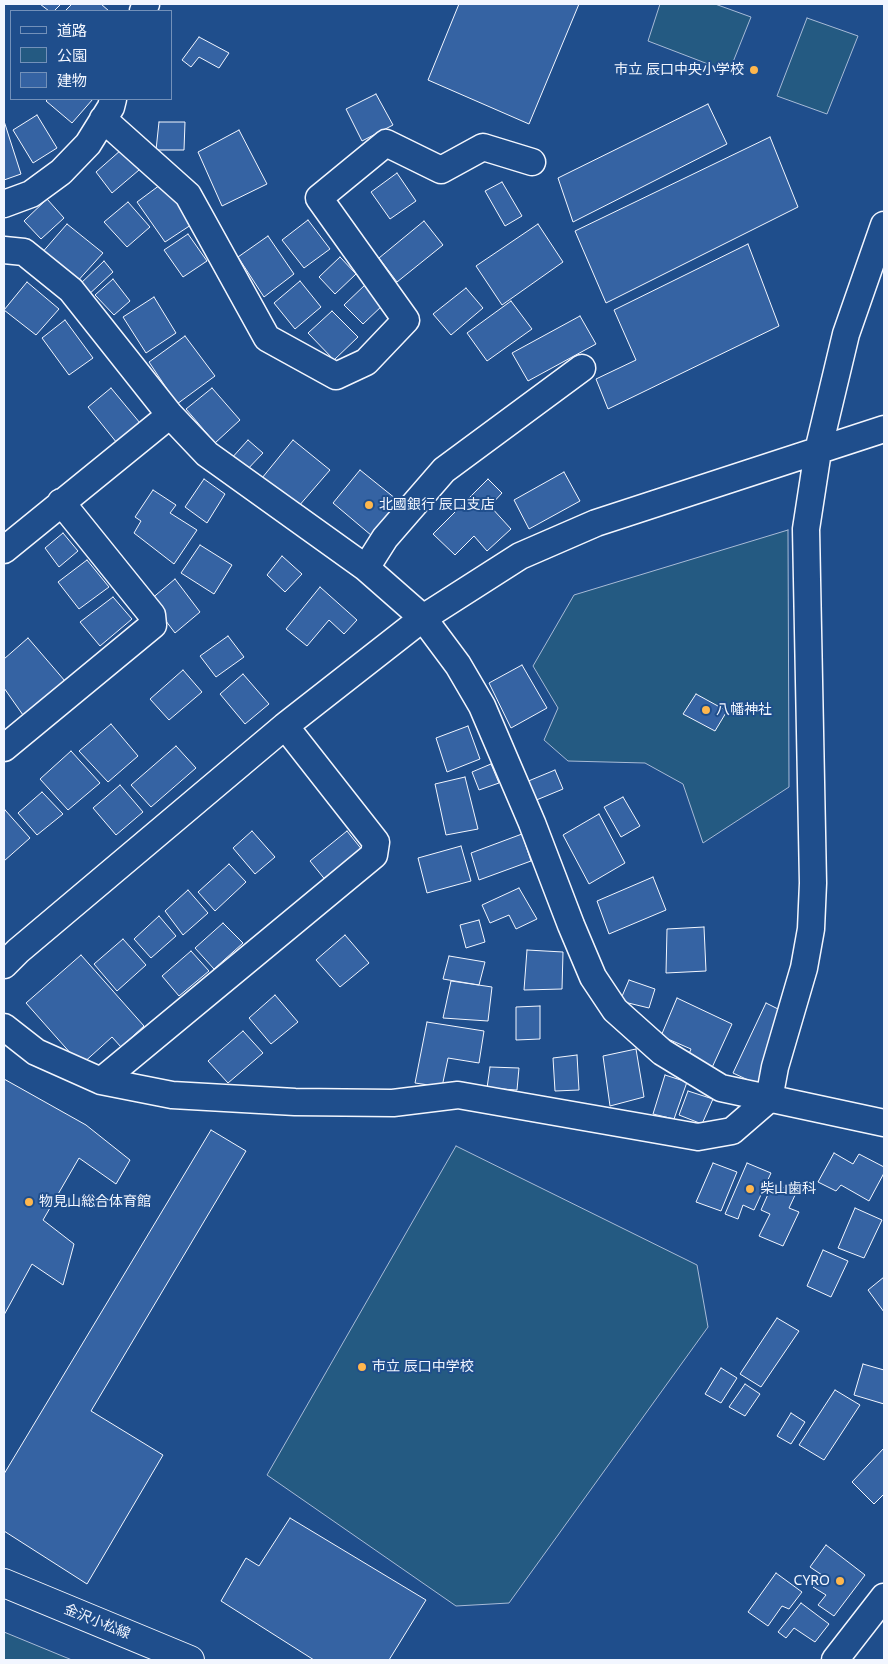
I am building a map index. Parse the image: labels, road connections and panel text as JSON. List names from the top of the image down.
{
  "streets": {
    "main road": ["金沢小松線"]
  },
  "places": [
    "市立 辰口中央小学校",
    "北國銀行 辰口支店",
    "八幡神社",
    "柴山歯科",
    "物見山総合体育館",
    "市立 辰口中学校",
    "CYRO"
  ],
  "legend": ["道路", "公園", "建物"]
}
